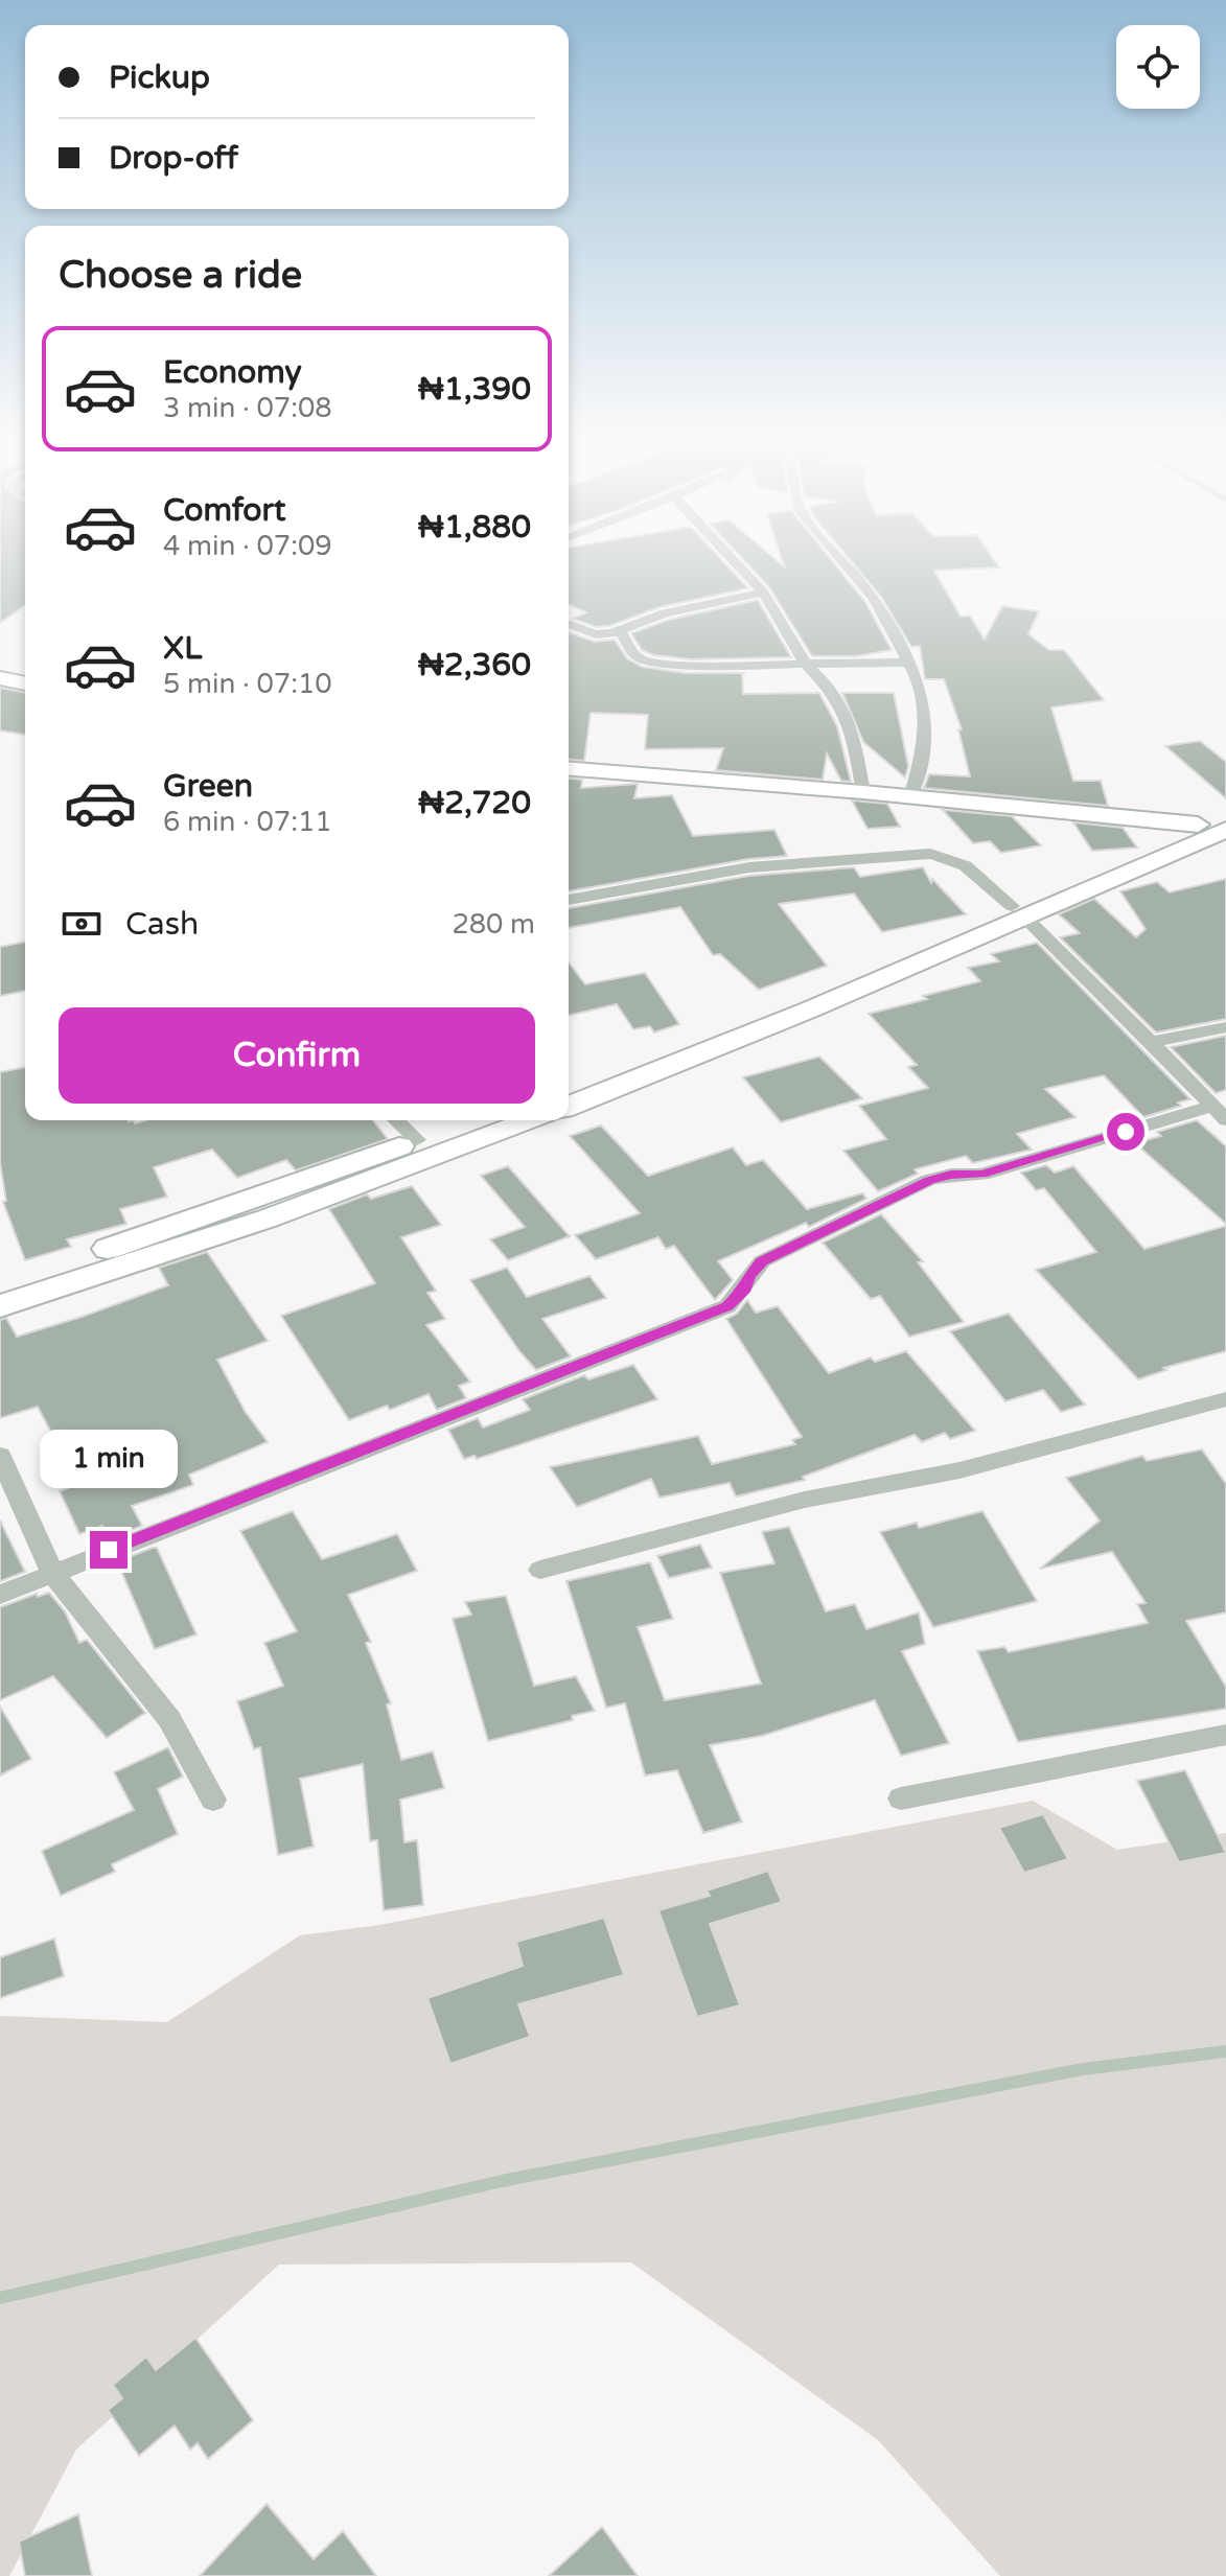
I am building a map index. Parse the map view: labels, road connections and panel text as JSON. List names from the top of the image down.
{
  "page": {
    "banner": ["Pickup", "Drop-off"],
    "heading": "Choose a ride",
    "list": [
      {
        "name": "Economy",
        "note": "3 min · 07:08",
        "value": "₦1,390"
      },
      {
        "name": "Comfort",
        "note": "4 min · 07:09",
        "value": "₦1,880"
      },
      {
        "name": "XL",
        "note": "5 min · 07:10",
        "value": "₦2,360"
      },
      {
        "name": "Green",
        "note": "6 min · 07:11",
        "value": "₦2,720"
      }
    ],
    "pay": ["Cash", "280 m"],
    "buttons": "Confirm",
    "bubble": "1 min"
  }
}
